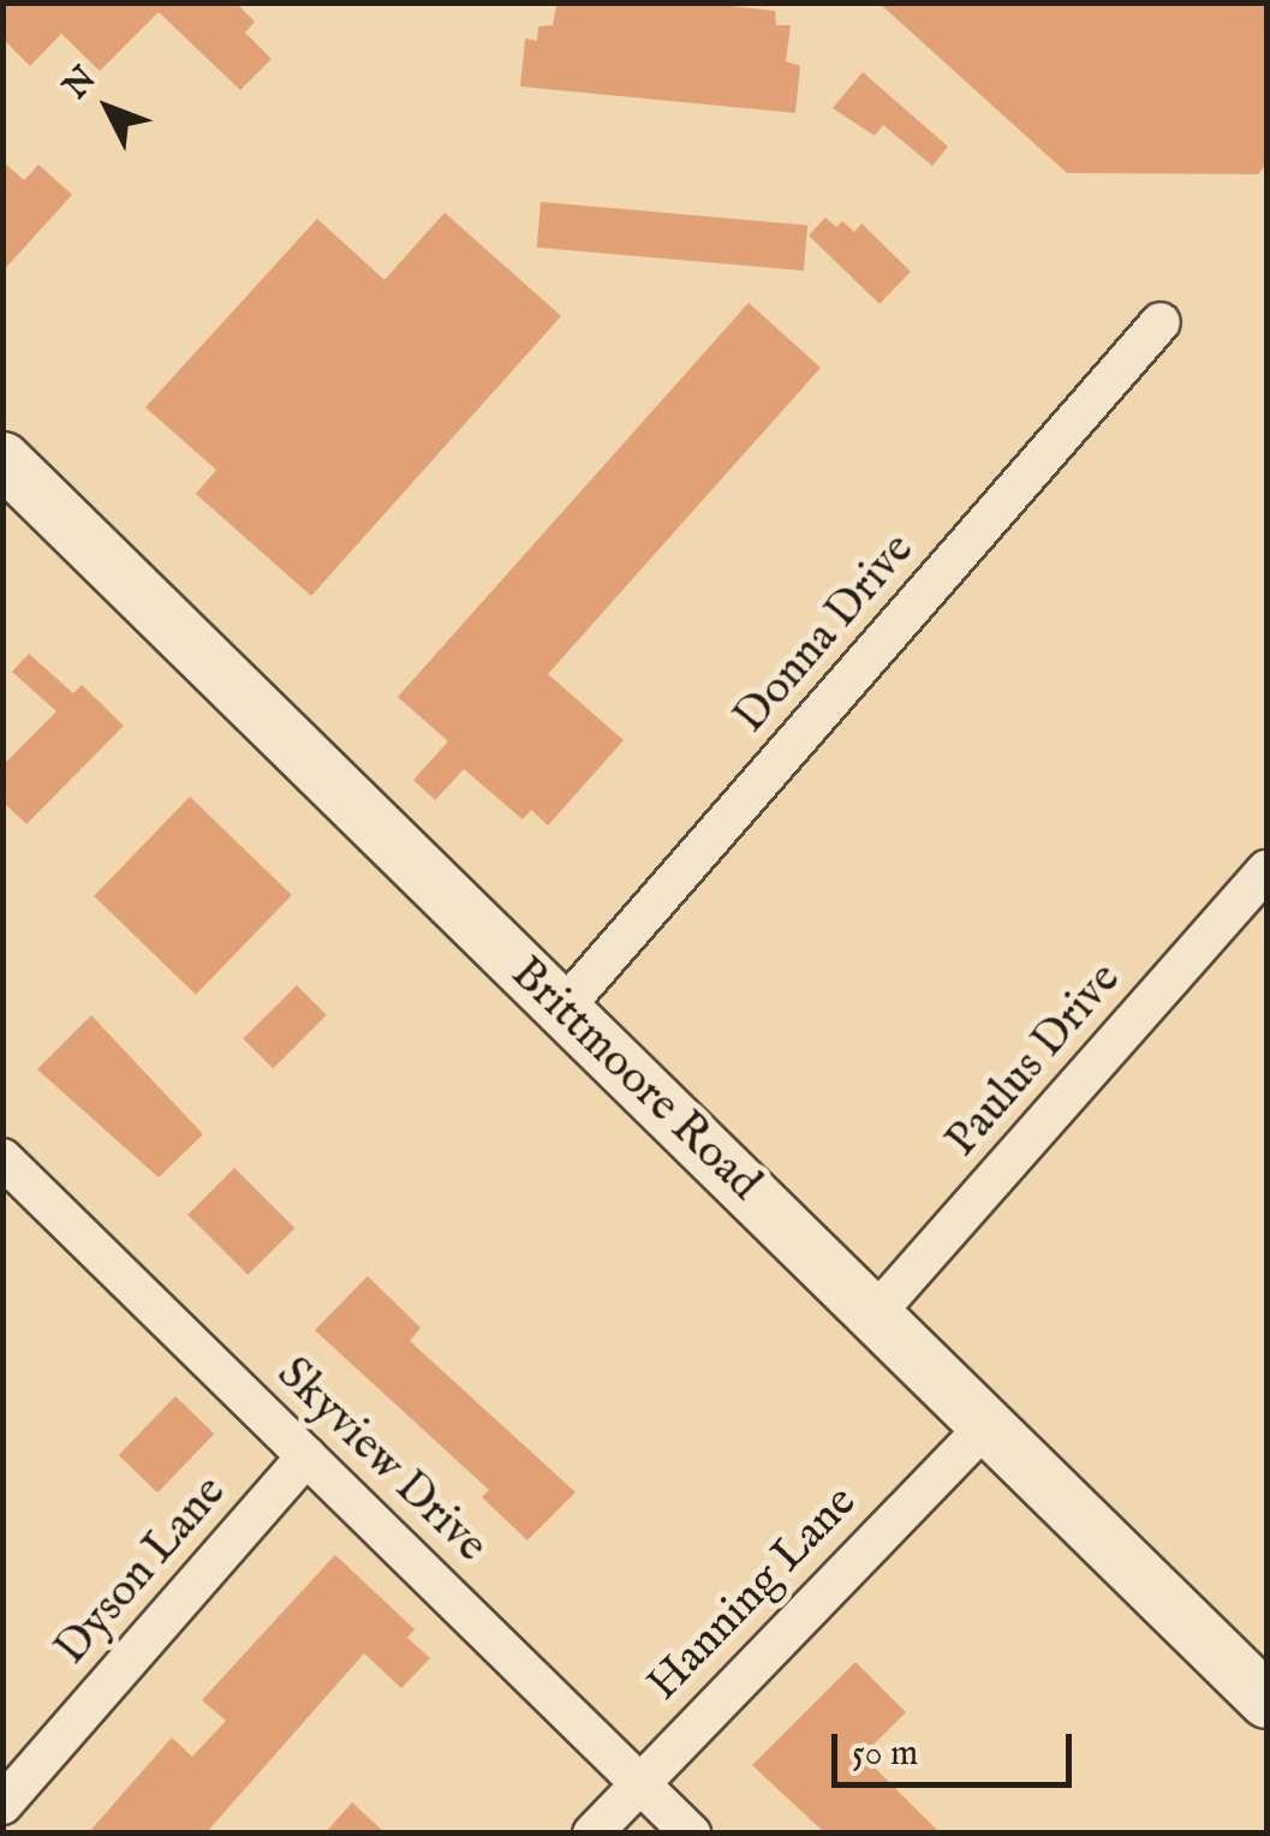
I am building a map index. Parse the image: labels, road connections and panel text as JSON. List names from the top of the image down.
{
  "streets": {
    "main road": ["Brittmoore Road"],
    "street": [
      "Donna Drive",
      "Paulus Drive",
      "Skyview Drive",
      "Dyson Lane",
      "Hanning Lane"
    ]
  },
  "crossings": [
    ["Donna Drive", "Brittmoore Road"],
    ["Paulus Drive", "Brittmoore Road"],
    ["Brittmoore Road", "Hanning Lane"],
    ["Skyview Drive", "Dyson Lane"],
    ["Skyview Drive", "Hanning Lane"]
  ],
  "scale_bar": "50 m",
  "north": "top left"
}
